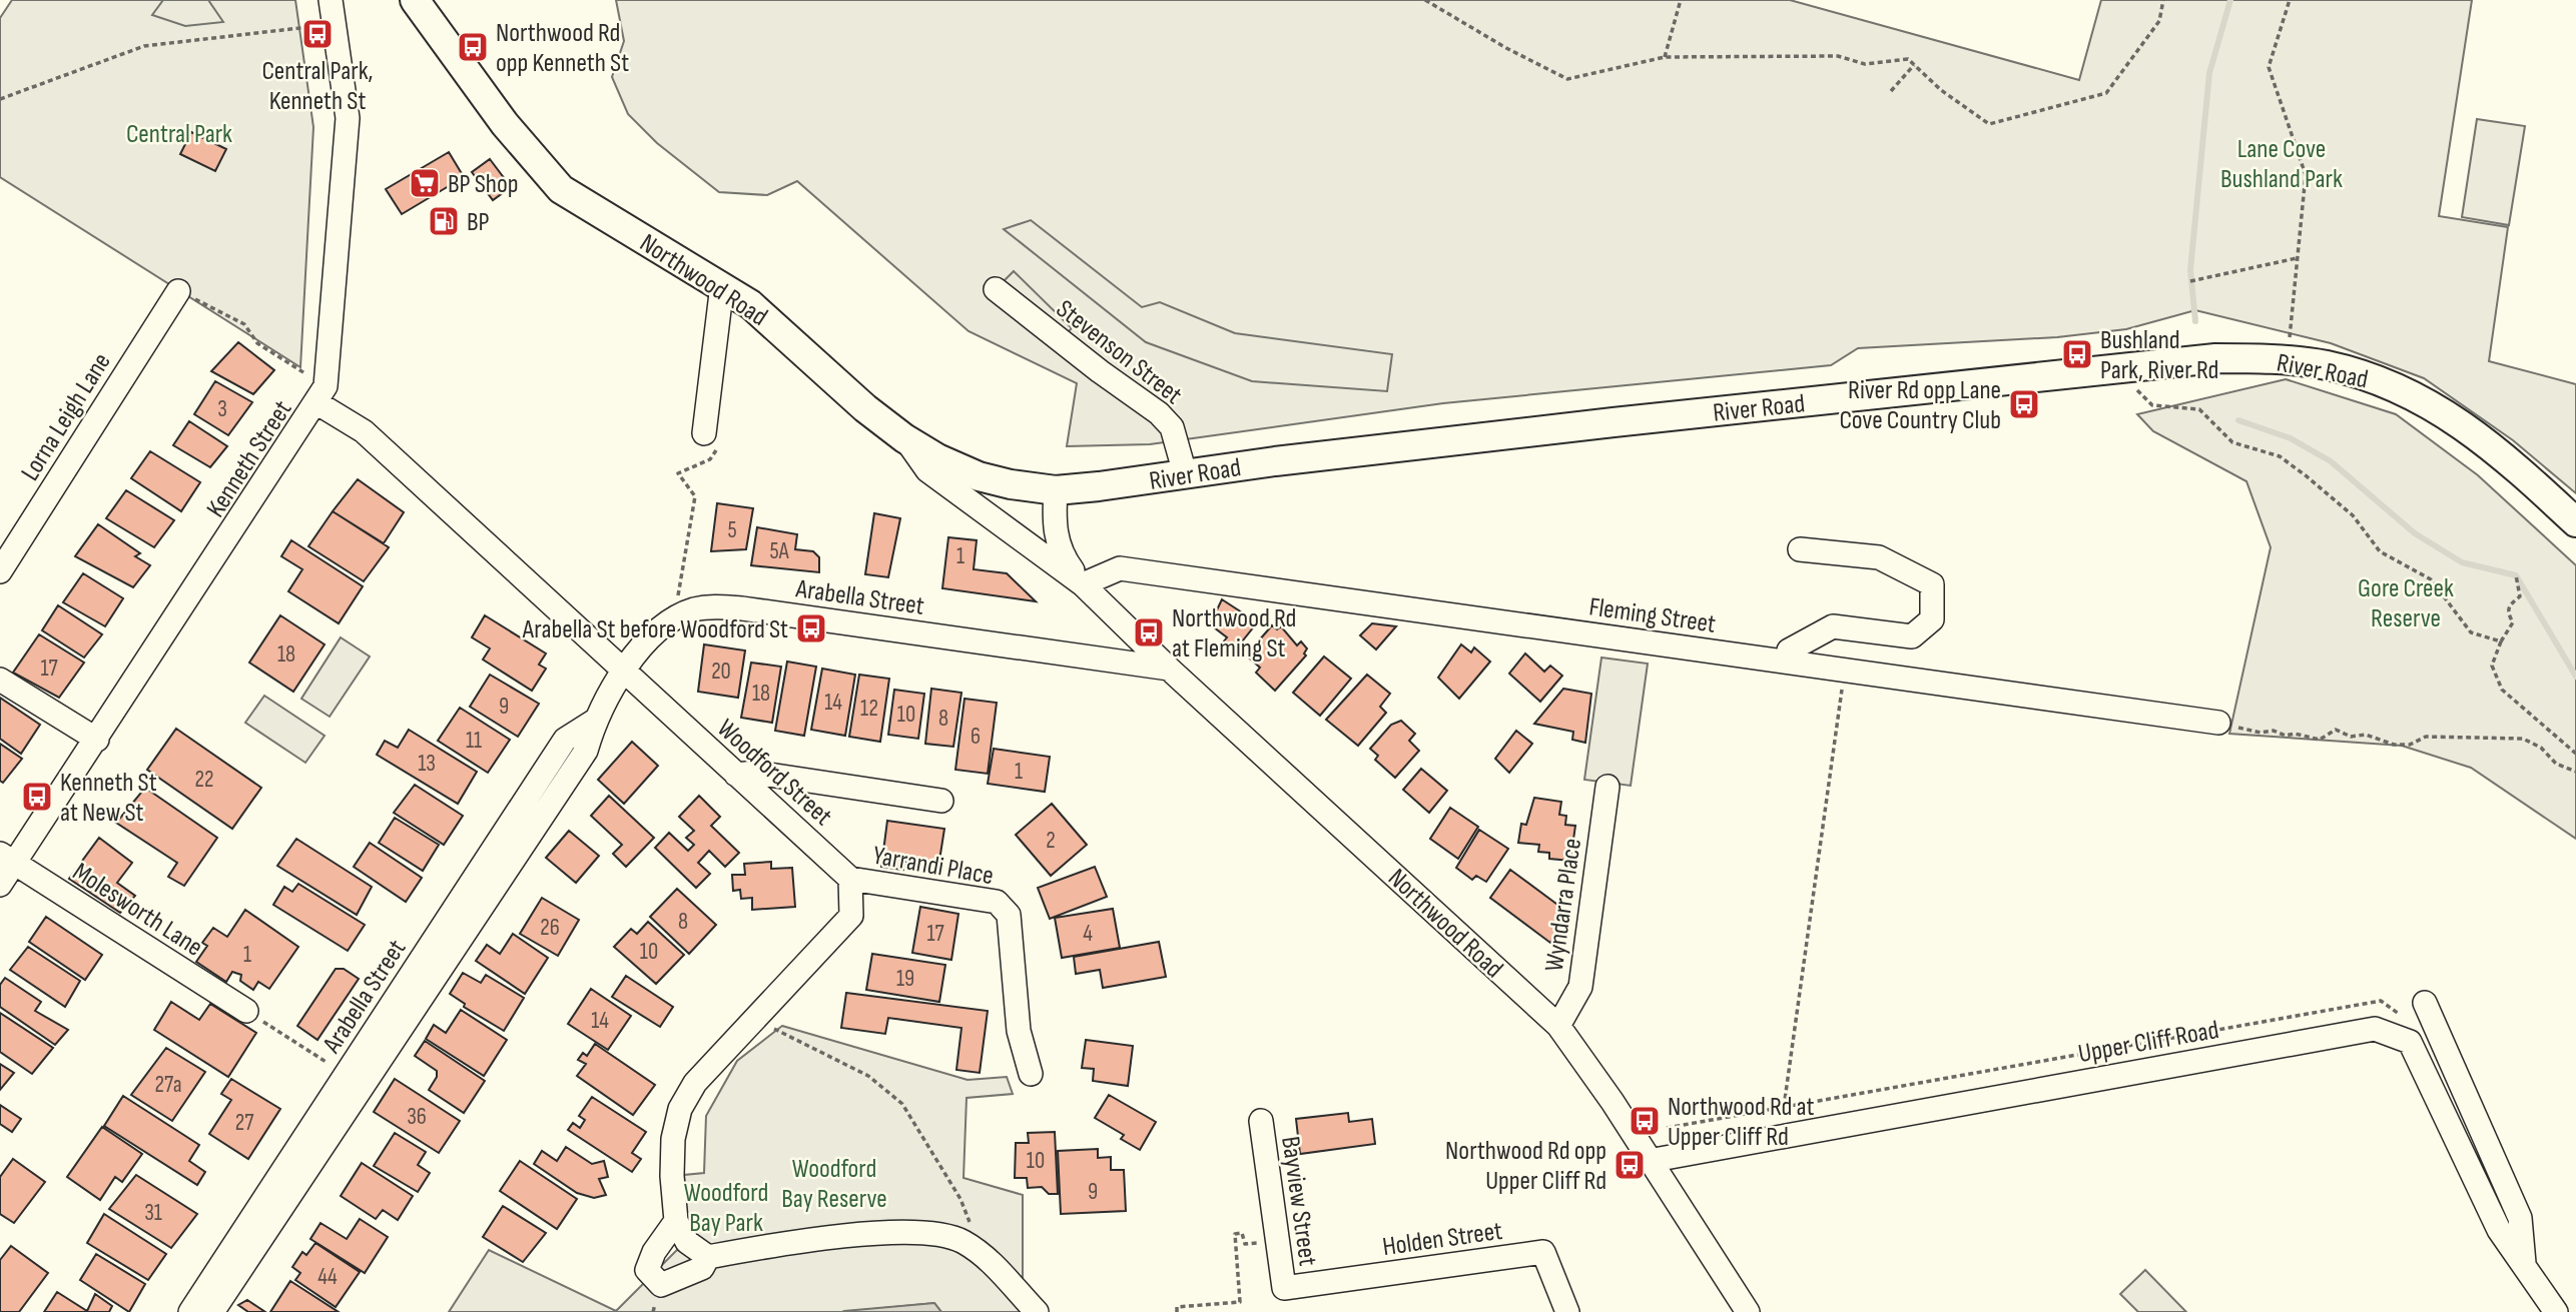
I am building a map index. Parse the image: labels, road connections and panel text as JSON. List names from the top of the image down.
{
  "streets": {
    "main road": ["Northwood Road", "River Road"],
    "street": [
      "Stevenson Street",
      "Lorna Leigh Lane",
      "Kenneth Street",
      "Arabella Street",
      "Fleming Street",
      "Woodford Street",
      "Yarrandi Place",
      "Wyndarra Place",
      "Molesworth Lane",
      "Upper Cliff Road",
      "Bayview Street",
      "Holden Street"
    ]
  },
  "crossings": [
    ["Northwood Road", "River Road"],
    ["Northwood Road", "Arabella Street"],
    ["Northwood Road", "Fleming Street"],
    ["Northwood Road", "Wyndarra Place"],
    ["Northwood Road", "Upper Cliff Road"],
    ["Stevenson Street", "River Road"],
    ["Kenneth Street", "Woodford Street"],
    ["Kenneth Street", "Molesworth Lane"],
    ["Arabella Street", "Woodford Street"],
    ["Woodford Street", "Yarrandi Place"],
    ["Bayview Street", "Holden Street"]
  ],
  "parks": [
    "Central Park",
    "Lane Cove Bushland Park",
    "Gore Creek Reserve",
    "Woodford Bay Reserve",
    "Woodford Bay Park"
  ],
  "places": {
    "bus stop": [
      "Central Park, Kenneth St",
      "Northwood Rd opp Kenneth St",
      "Bushland Park, River Rd",
      "River Rd opp Lane Cove Country Club",
      "Arabella St before Woodford St",
      "Northwood Rd at Fleming St",
      "Kenneth St at New St",
      "Northwood Rd at Upper Cliff Rd",
      "Northwood Rd opp Upper Cliff Rd"
    ],
    "supermarket": ["BP Shop"],
    "fuel station": ["BP"]
  },
  "house_numbers": [
    "3",
    "5",
    "5A",
    "1",
    "18",
    "17",
    "20",
    "18",
    "14",
    "9",
    "12",
    "10",
    "8",
    "6",
    "11",
    "13",
    "1",
    "22",
    "2",
    "8",
    "26",
    "17",
    "4",
    "10",
    "1",
    "19",
    "14",
    "27a",
    "36",
    "27",
    "10",
    "9",
    "31",
    "44"
  ]
}
